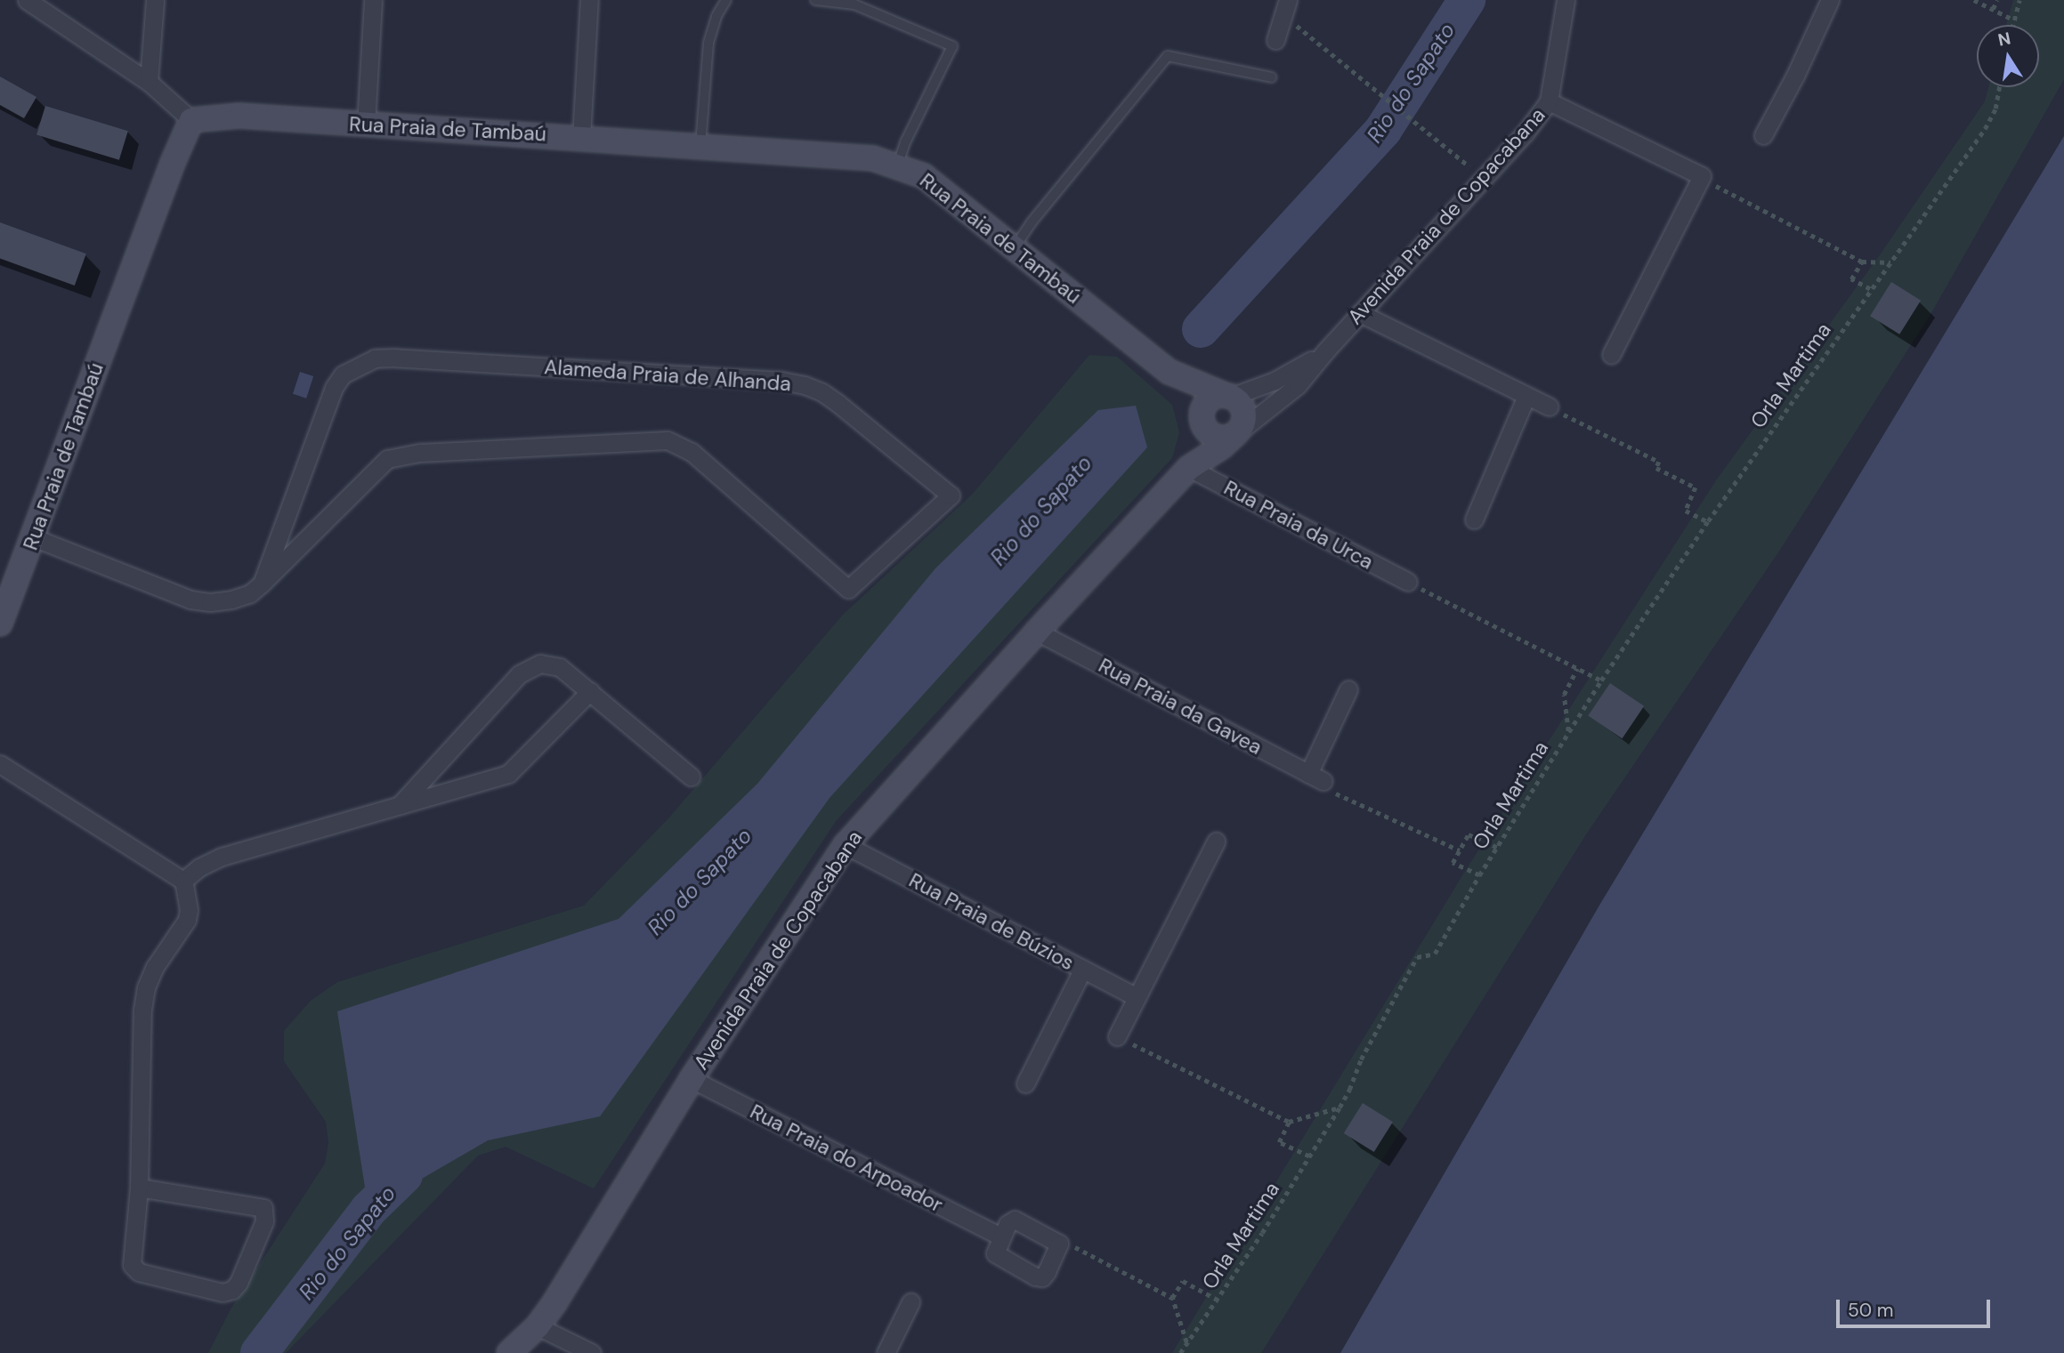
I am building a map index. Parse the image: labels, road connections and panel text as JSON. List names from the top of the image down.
{
  "streets": {
    "street": [
      "Rua Praia de Tambaú",
      "Avenida Praia de Copacabana",
      "Alameda Praia de Alhanda",
      "Rua Praia da Urca",
      "Rua Praia da Gavea",
      "Rua Praia de Búzios",
      "Rua Praia do Arpoador"
    ],
    "path": ["Orla Martima"]
  },
  "crossings": [
    ["Rua Praia de Tambaú", "Avenida Praia de Copacabana"],
    ["Rua Praia de Tambaú", "Alameda Praia de Alhanda"],
    ["Avenida Praia de Copacabana", "Rua Praia da Urca"],
    ["Avenida Praia de Copacabana", "Rua Praia da Gavea"],
    ["Avenida Praia de Copacabana", "Rua Praia de Búzios"],
    ["Avenida Praia de Copacabana", "Rua Praia do Arpoador"]
  ],
  "water": ["Rio do Sapato"],
  "scale_bar": "50 m",
  "north": "top"
}
